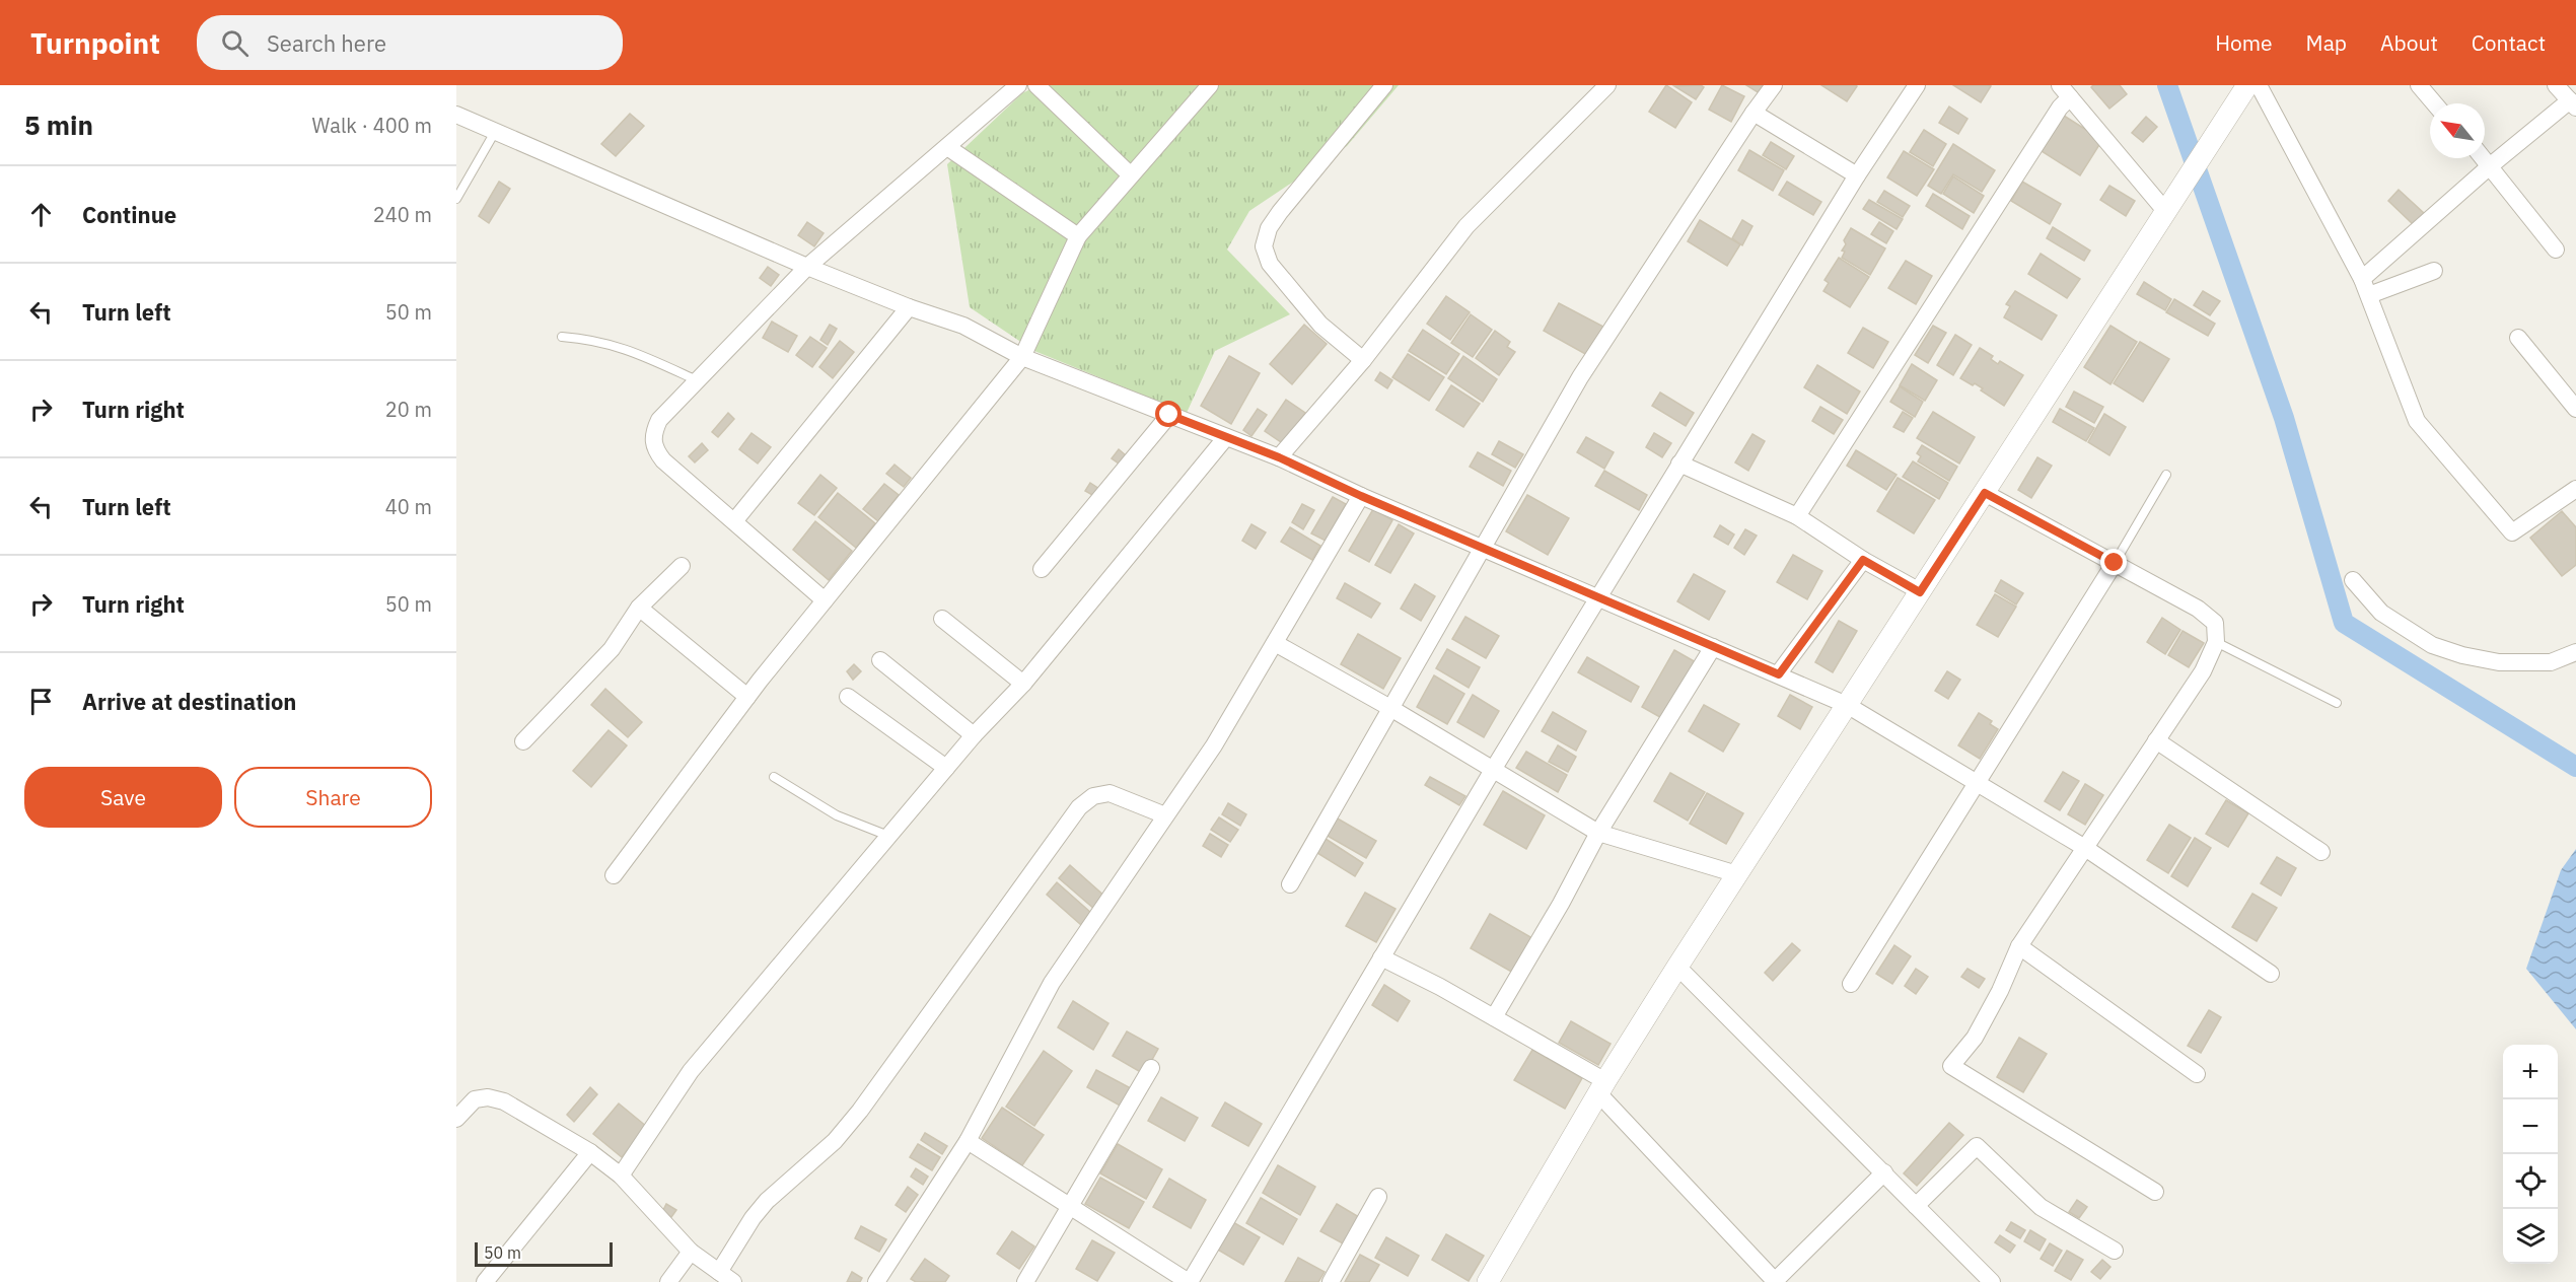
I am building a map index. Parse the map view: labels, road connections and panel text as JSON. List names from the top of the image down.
{
  "scale_bar": "50 m",
  "north": "top left",
  "page": {
    "header": "Turnpoint",
    "search": "Search here",
    "nav": [
      "Home",
      "Map",
      "About",
      "Contact"
    ],
    "heading": ["5 min", "Walk · 400 m"],
    "list": [
      ["Continue", "240 m"],
      ["Turn left", "50 m"],
      ["Turn right", "20 m"],
      ["Turn left", "40 m"],
      ["Turn right", "50 m"],
      "Arrive at destination"
    ],
    "buttons": ["Save", "Share"],
    "map_buttons": ["+", "−"],
    "scale": "50 m"
  }
}
